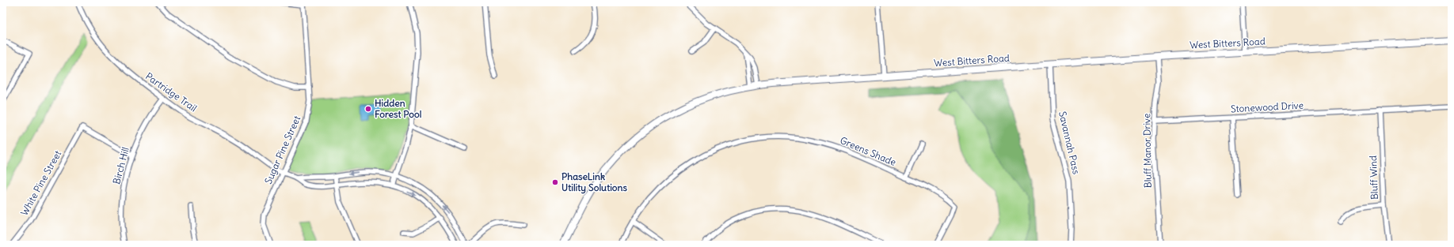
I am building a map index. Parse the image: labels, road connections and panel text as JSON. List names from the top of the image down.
{
  "streets": {
    "main road": ["West Bitters Road"],
    "street": [
      "Partridge Trail",
      "Stonewood Drive",
      "Savannah Pass",
      "Sugar Pine Street",
      "Bluff Manor Drive",
      "Greens Shade",
      "Birch Hill",
      "Bluff Wind",
      "White Pine Street"
    ]
  },
  "crossings": [
    ["West Bitters Road", "Savannah Pass"],
    ["West Bitters Road", "Bluff Manor Drive"],
    ["Partridge Trail", "Sugar Pine Street"],
    ["Partridge Trail", "Birch Hill"],
    ["Stonewood Drive", "Bluff Manor Drive"],
    ["Stonewood Drive", "Bluff Wind"],
    ["Birch Hill", "White Pine Street"]
  ],
  "places": ["Hidden Forest Pool", "PhaseLink Utility Solutions"]
}
